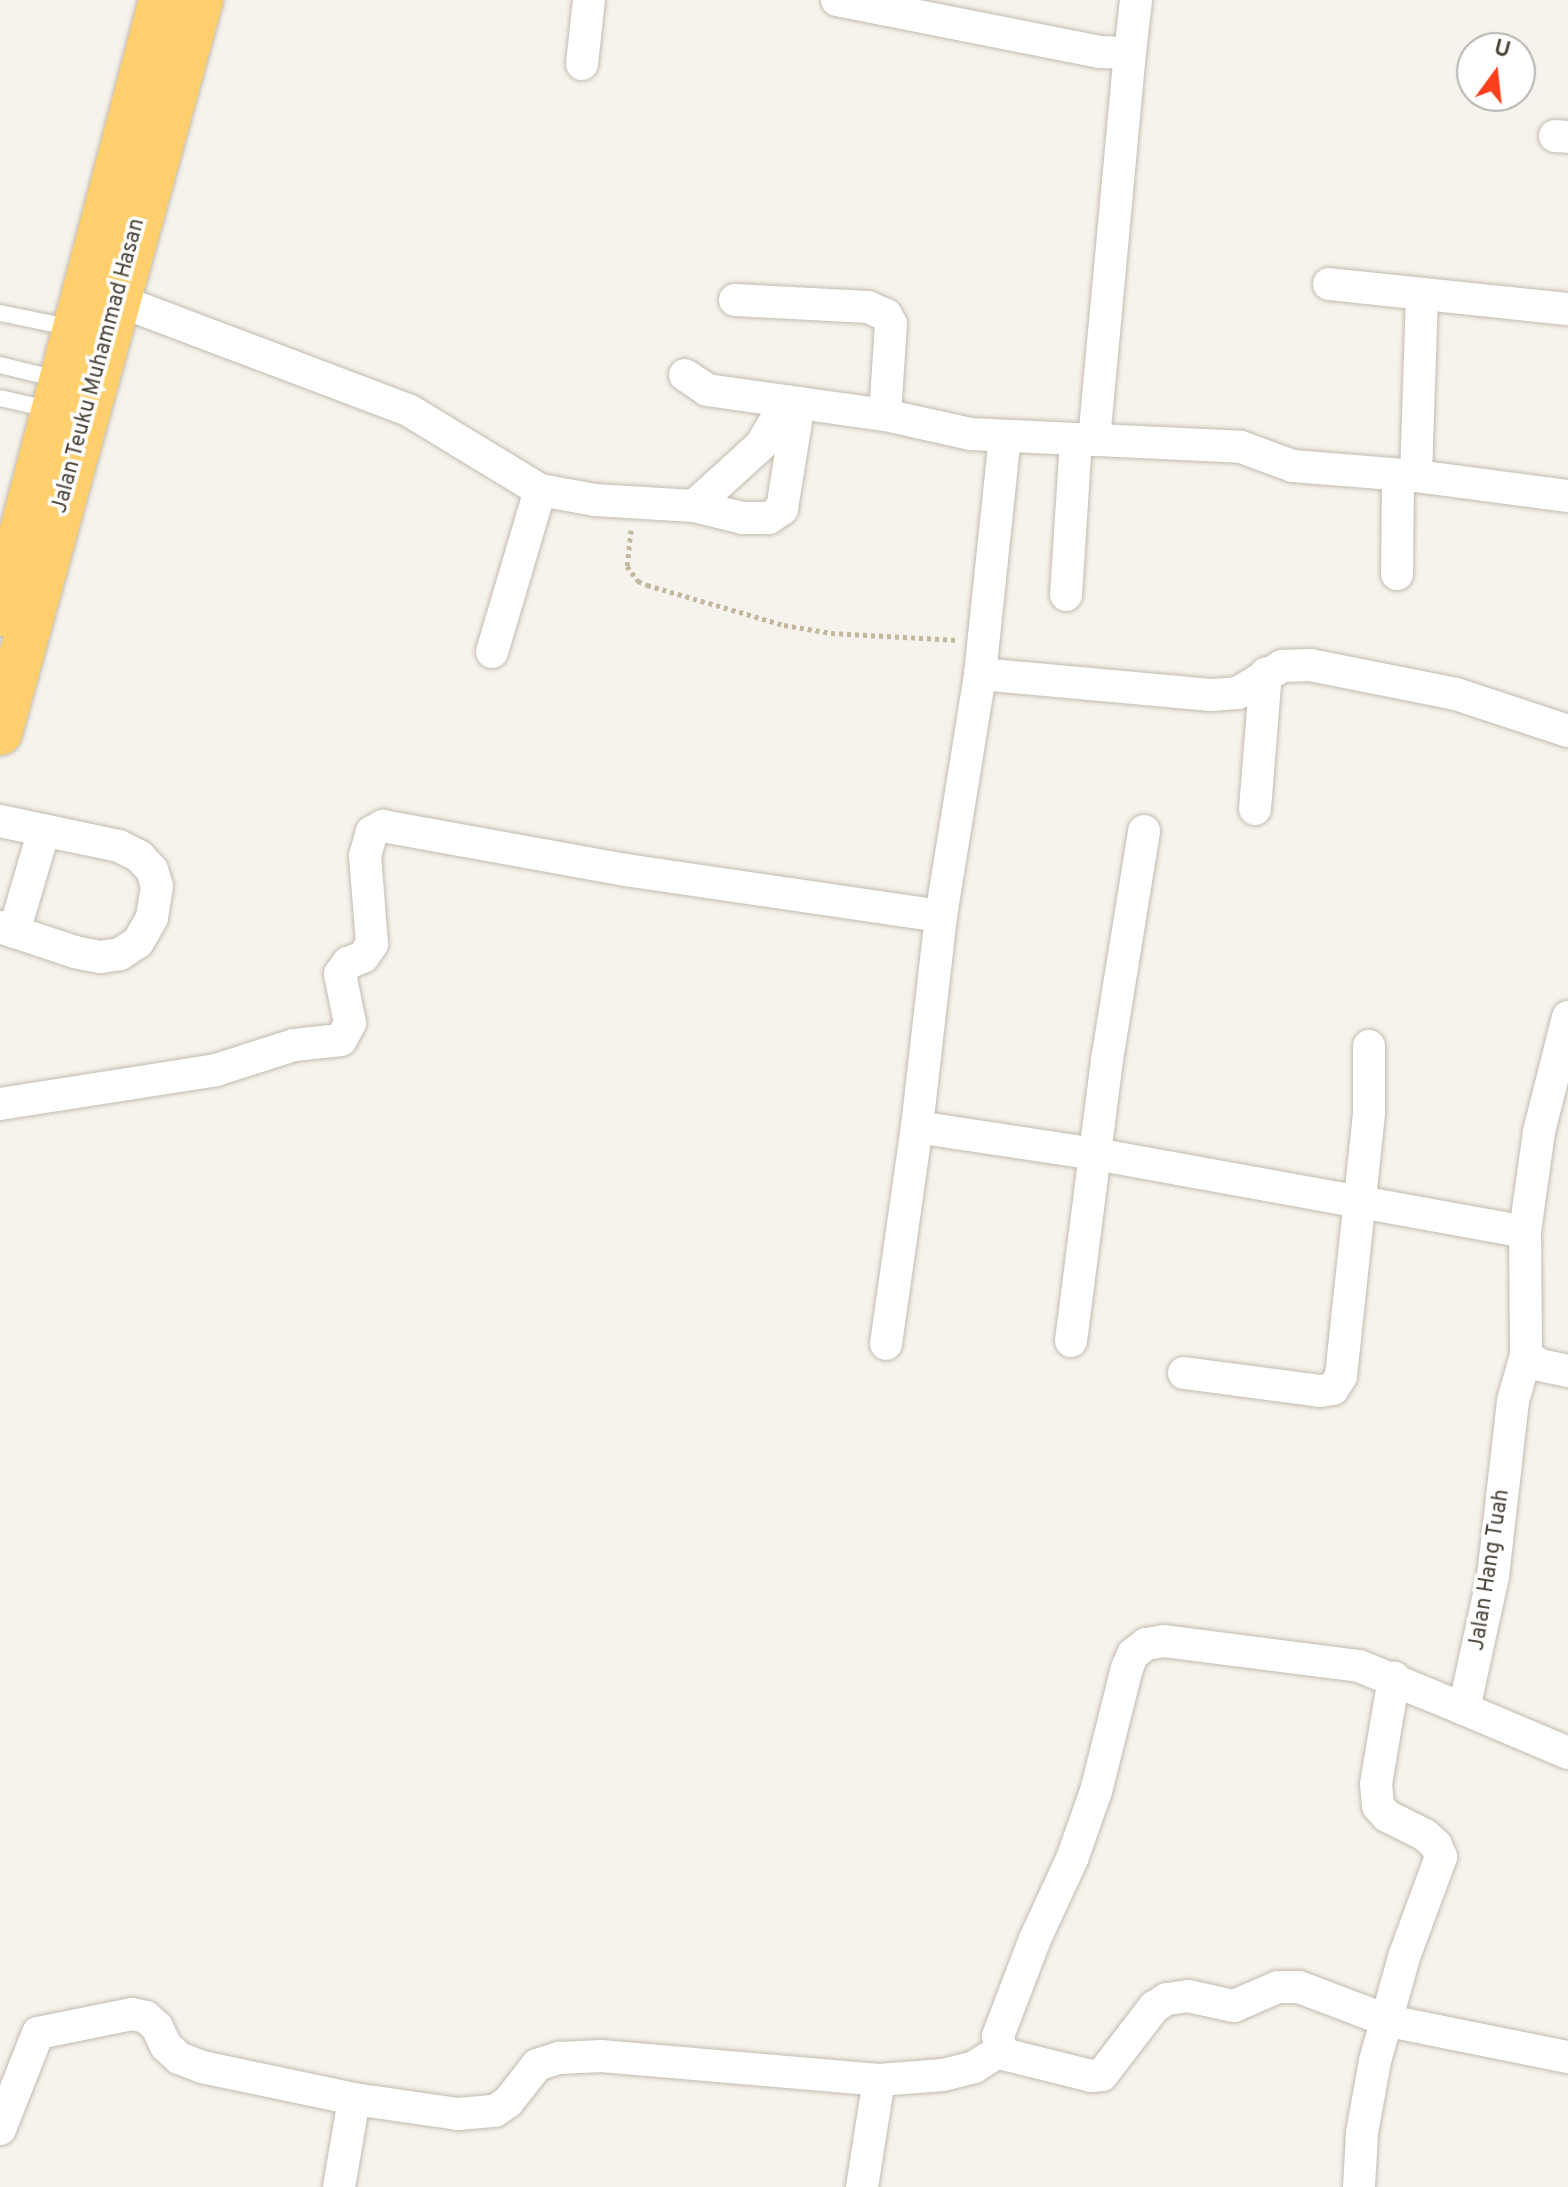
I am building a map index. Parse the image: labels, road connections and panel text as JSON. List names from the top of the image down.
{
  "streets": {
    "highway": ["Jalan Teuku Muhammad Hasan"],
    "street": ["Jalan Hang Tuah"]
  },
  "north": "top"
}
